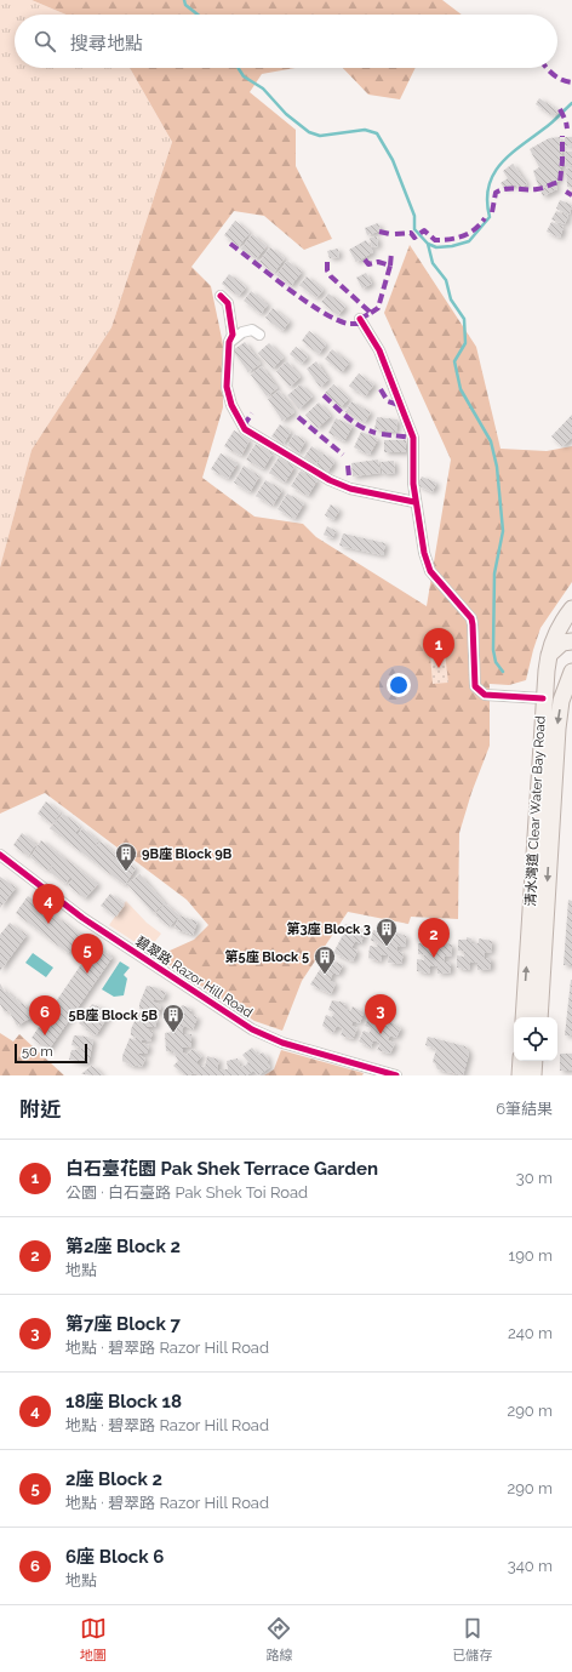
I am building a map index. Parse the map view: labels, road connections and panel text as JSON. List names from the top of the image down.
{
  "streets": {
    "main road": ["清水灣道 Clear Water Bay Road"],
    "street": ["碧翠路 Razor Hill Road"]
  },
  "places": {
    "building": [
      "9B座 Block 9B",
      "第3座 Block 3",
      "第5座 Block 5",
      "5B座 Block 5B"
    ]
  },
  "scale_bar": "50 m",
  "page": {
    "search": "搜尋地點",
    "pins": [
      "1",
      "4",
      "2",
      "5",
      "3",
      "6"
    ],
    "scale": "50 m",
    "heading": ["附近", "6筆結果"],
    "list": [
      {
        "mark": "1",
        "name": "白石臺花園 Pak Shek Terrace Garden",
        "note": "公園 · 白石臺路 Pak Shek Toi Road",
        "value": "30 m"
      },
      {
        "mark": "2",
        "name": "第2座 Block 2",
        "note": "地點",
        "value": "190 m"
      },
      {
        "mark": "3",
        "name": "第7座 Block 7",
        "note": "地點 · 碧翠路 Razor Hill Road",
        "value": "240 m"
      },
      {
        "mark": "4",
        "name": "18座 Block 18",
        "note": "地點 · 碧翠路 Razor Hill Road",
        "value": "290 m"
      },
      {
        "mark": "5",
        "name": "2座 Block 2",
        "note": "地點 · 碧翠路 Razor Hill Road",
        "value": "290 m"
      },
      {
        "mark": "6",
        "name": "6座 Block 6",
        "note": "地點",
        "value": "340 m"
      }
    ],
    "nav": ["地圖", "路線", "已儲存"]
  }
}
